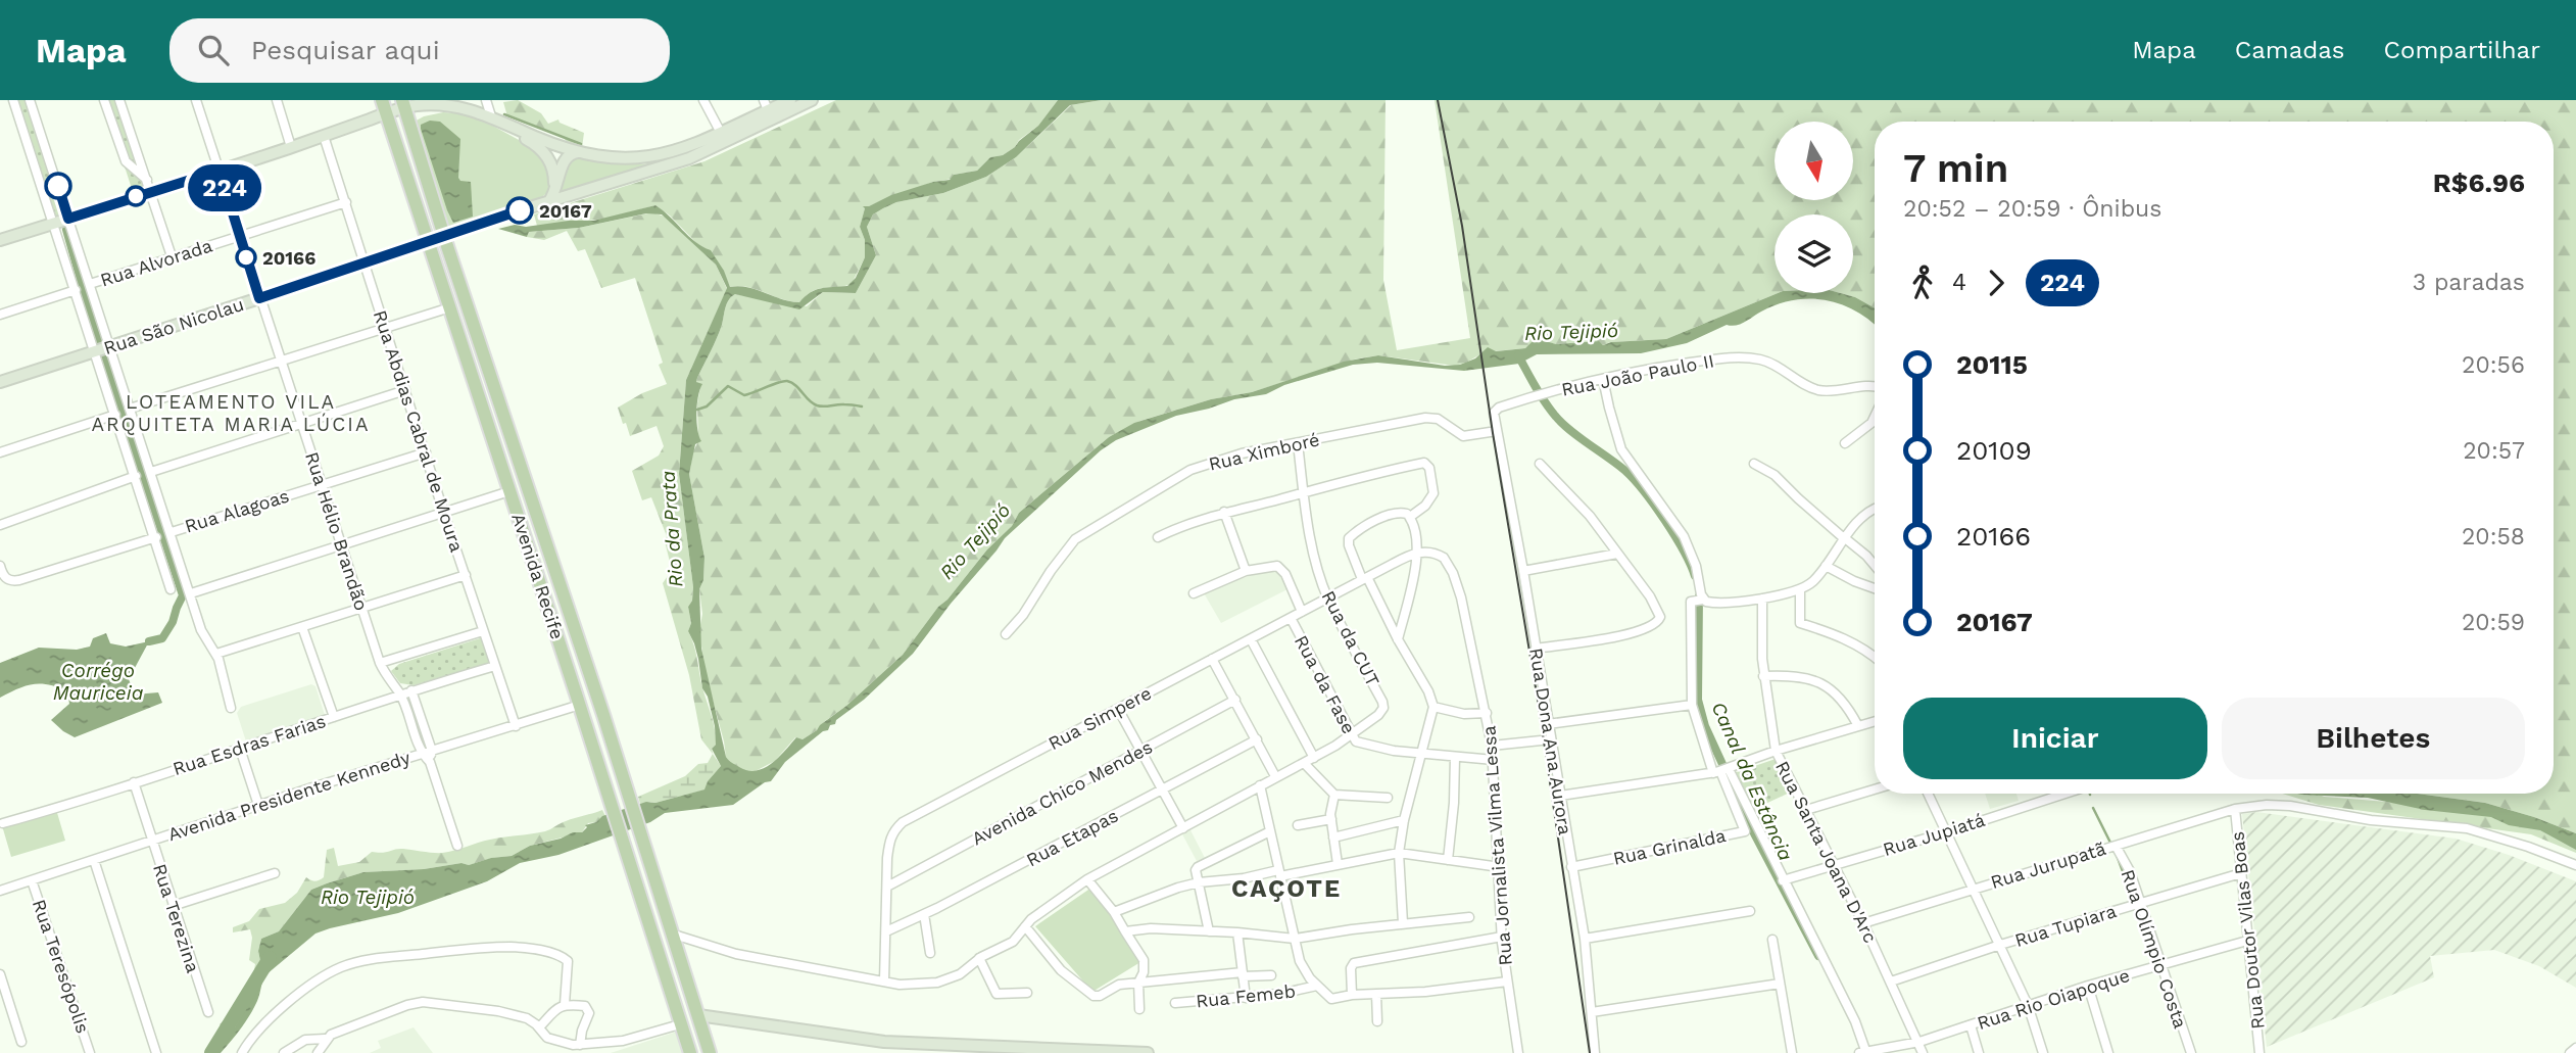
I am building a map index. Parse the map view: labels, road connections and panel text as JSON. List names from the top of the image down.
{
  "streets": {
    "main road": ["Rua São Nicolau", "Avenida Recife"],
    "street": [
      "Rua Alvorada",
      "Rua João Paulo II",
      "Rua Abdias Cabral de Moura",
      "Rua Ximboré",
      "Rua Alagoas",
      "Rua Hélio Brandão",
      "Rua da CUT",
      "Rua da Fase",
      "Rua Simpere",
      "Rua Dona Ana Aurora",
      "Rua Esdras Farias",
      "Avenida Chico Mendes",
      "Avenida Presidente Kennedy",
      "Rua Jupiatá",
      "Rua Etapas",
      "Rua Jornalista Vilma Lessa",
      "Rua Grinalda",
      "Rua Santa Joana D'Arc",
      "Rua Jurupatã",
      "Rua Terezina",
      "Rua Tupiara",
      "Rua Doutor Vilas Boas",
      "Rua Olímpio Costa",
      "Rua Teresópolis",
      "Rua Femeb",
      "Rua Rio Oiapoque"
    ]
  },
  "crossings": [
    ["Rua Alvorada", "Rua Abdias Cabral de Moura"],
    ["Rua Alvorada", "Rua Hélio Brandão"],
    ["Rua São Nicolau", "Rua Abdias Cabral de Moura"],
    ["Rua São Nicolau", "Rua Hélio Brandão"],
    ["Rua São Nicolau", "Avenida Recife"],
    ["Rua João Paulo II", "Rua Ximboré"],
    ["Rua João Paulo II", "Rua Dona Ana Aurora"],
    ["Rua Abdias Cabral de Moura", "Rua Alagoas"],
    ["Rua Abdias Cabral de Moura", "Rua Esdras Farias"],
    ["Rua Abdias Cabral de Moura", "Avenida Presidente Kennedy"],
    ["Rua Ximboré", "Rua da CUT"],
    ["Rua Ximboré", "Rua Dona Ana Aurora"],
    ["Rua Alagoas", "Rua Hélio Brandão"],
    ["Rua Hélio Brandão", "Rua Esdras Farias"],
    ["Rua Hélio Brandão", "Avenida Presidente Kennedy"],
    ["Avenida Recife", "Avenida Presidente Kennedy"],
    ["Rua da CUT", "Rua da Fase"],
    ["Rua da CUT", "Rua Simpere"],
    ["Rua da Fase", "Rua Simpere"],
    ["Rua da Fase", "Rua Jornalista Vilma Lessa"],
    ["Rua Simpere", "Avenida Chico Mendes"],
    ["Rua Simpere", "Rua Etapas"],
    ["Rua Simpere", "Rua Jornalista Vilma Lessa"],
    ["Rua Dona Ana Aurora", "Rua Grinalda"],
    ["Rua Esdras Farias", "Rua Terezina"],
    ["Avenida Presidente Kennedy", "Rua Terezina"],
    ["Avenida Presidente Kennedy", "Rua Teresópolis"],
    ["Rua Jupiatá", "Rua Santa Joana D'Arc"],
    ["Rua Santa Joana D'Arc", "Rua Jurupatã"],
    ["Rua Santa Joana D'Arc", "Rua Tupiara"],
    ["Rua Santa Joana D'Arc", "Rua Rio Oiapoque"],
    ["Rua Jurupatã", "Rua Doutor Vilas Boas"],
    ["Rua Jurupatã", "Rua Olímpio Costa"],
    ["Rua Tupiara", "Rua Doutor Vilas Boas"],
    ["Rua Tupiara", "Rua Olímpio Costa"],
    ["Rua Doutor Vilas Boas", "Rua Rio Oiapoque"],
    ["Rua Olímpio Costa", "Rua Rio Oiapoque"]
  ],
  "districts": ["LOTEAMENTO VILA ARQUITETA MARIA LÚCIA", "CAÇOTE"],
  "water": [
    "Rio Tejipió",
    "Rio da Prata",
    "Corrégo Mauriceia",
    "Canal da Estância"
  ],
  "places": ["20167", "20166"],
  "lines": ["bus line 224"],
  "north": "bottom",
  "page": {
    "header": "Mapa",
    "search": "Pesquisar aqui",
    "nav": ["Mapa", "Camadas", "Compartilhar"],
    "on_map": "224",
    "heading": ["7 min", "20:52 – 20:59 · Ônibus", "R$6.96"],
    "legs": ["4", "224", "3 paradas"],
    "list": [
      {
        "name": "20115",
        "value": "20:56"
      },
      {
        "name": "20109",
        "value": "20:57"
      },
      {
        "name": "20166",
        "value": "20:58"
      },
      {
        "name": "20167",
        "value": "20:59"
      }
    ],
    "buttons": ["Iniciar", "Bilhetes"]
  }
}
